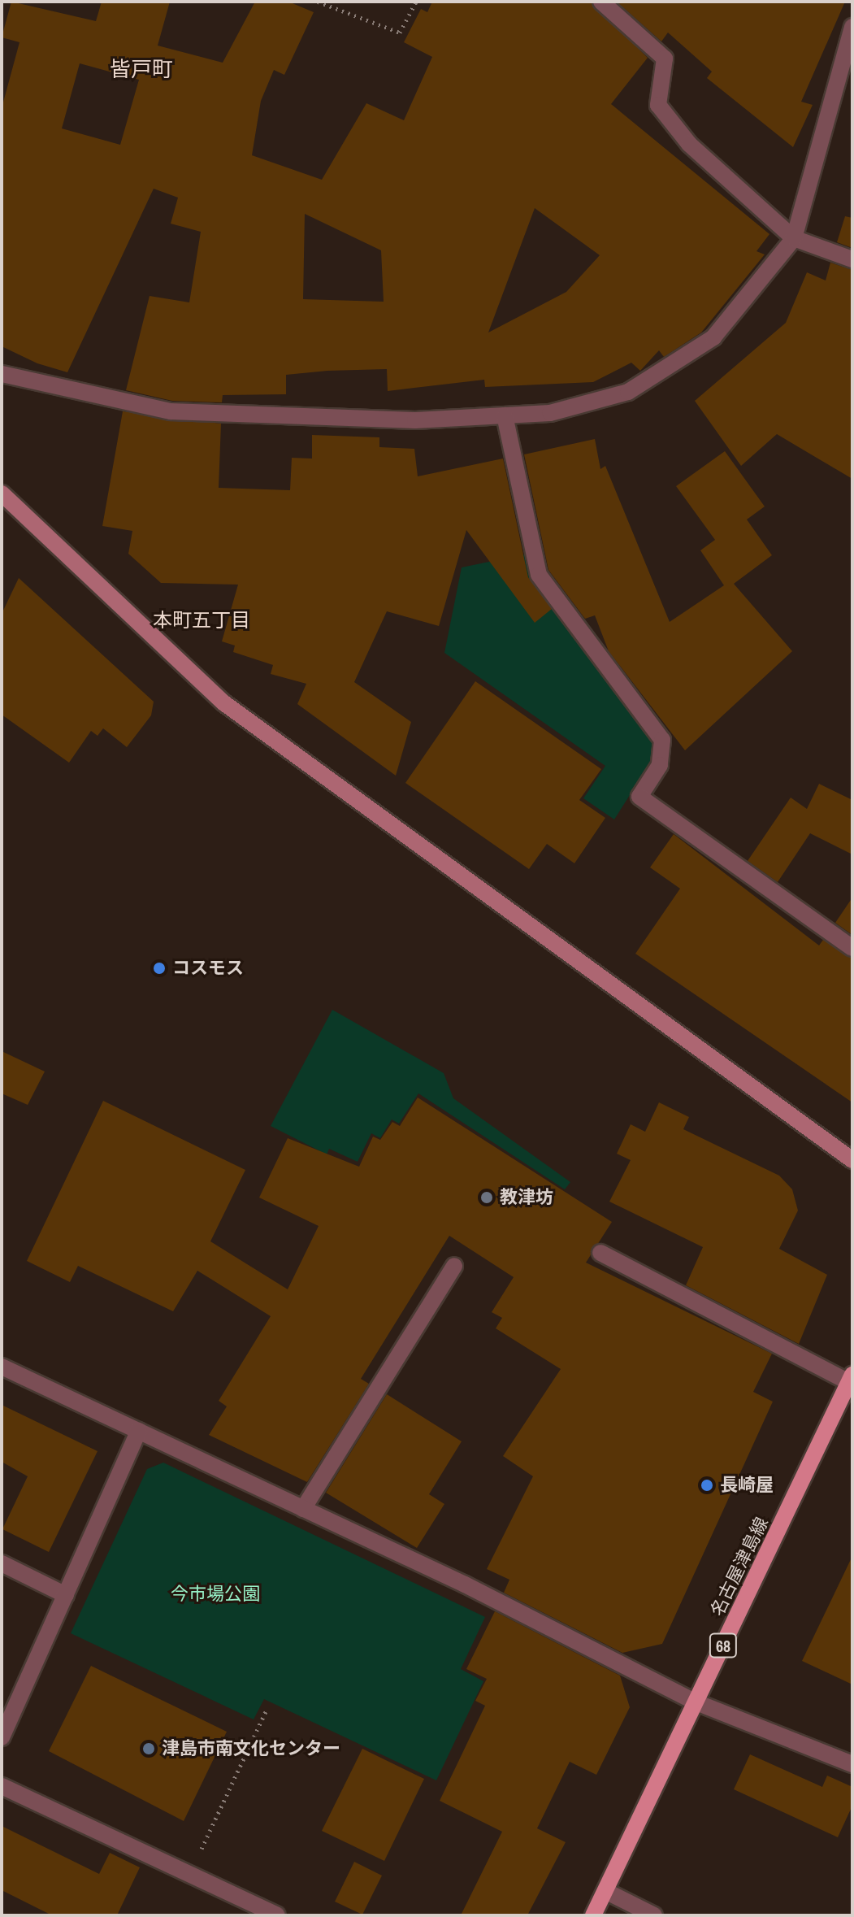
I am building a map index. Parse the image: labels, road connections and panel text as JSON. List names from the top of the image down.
{
  "streets": {
    "main road": ["名古屋津島線", "68"]
  },
  "districts": ["皆戸町", "本町五丁目"],
  "parks": ["今市場公園"],
  "places": [
    "コスモス",
    "教津坊",
    "長崎屋",
    "津島市南文化センター"
  ]
}
